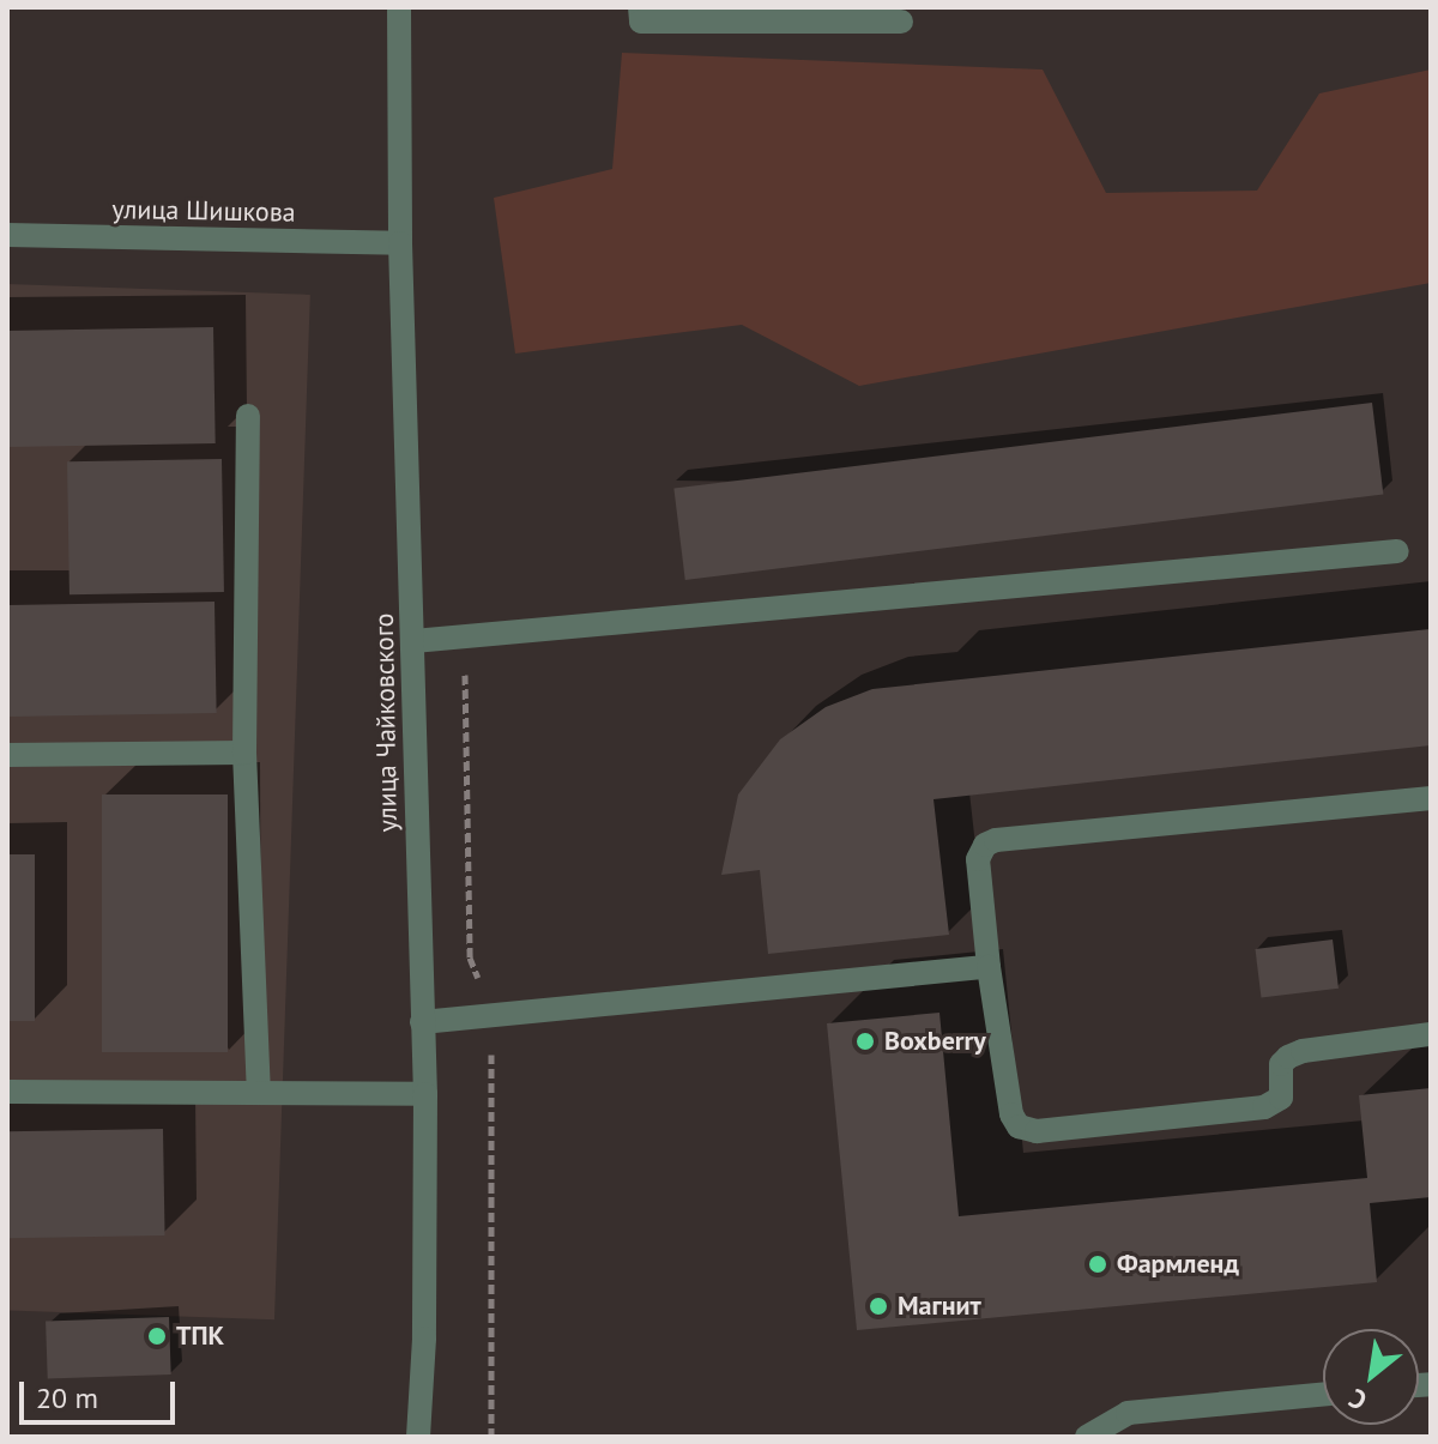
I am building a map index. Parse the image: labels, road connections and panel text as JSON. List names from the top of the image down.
{
  "streets": {
    "street": ["улица Шишкова", "улица Чайковского"]
  },
  "crossings": [
    ["улица Шишкова", "улица Чайковского"]
  ],
  "places": [
    "Boxberry",
    "Фармленд",
    "Магнит",
    "ТПК"
  ],
  "scale_bar": "20 m",
  "north": "bottom left"
}
